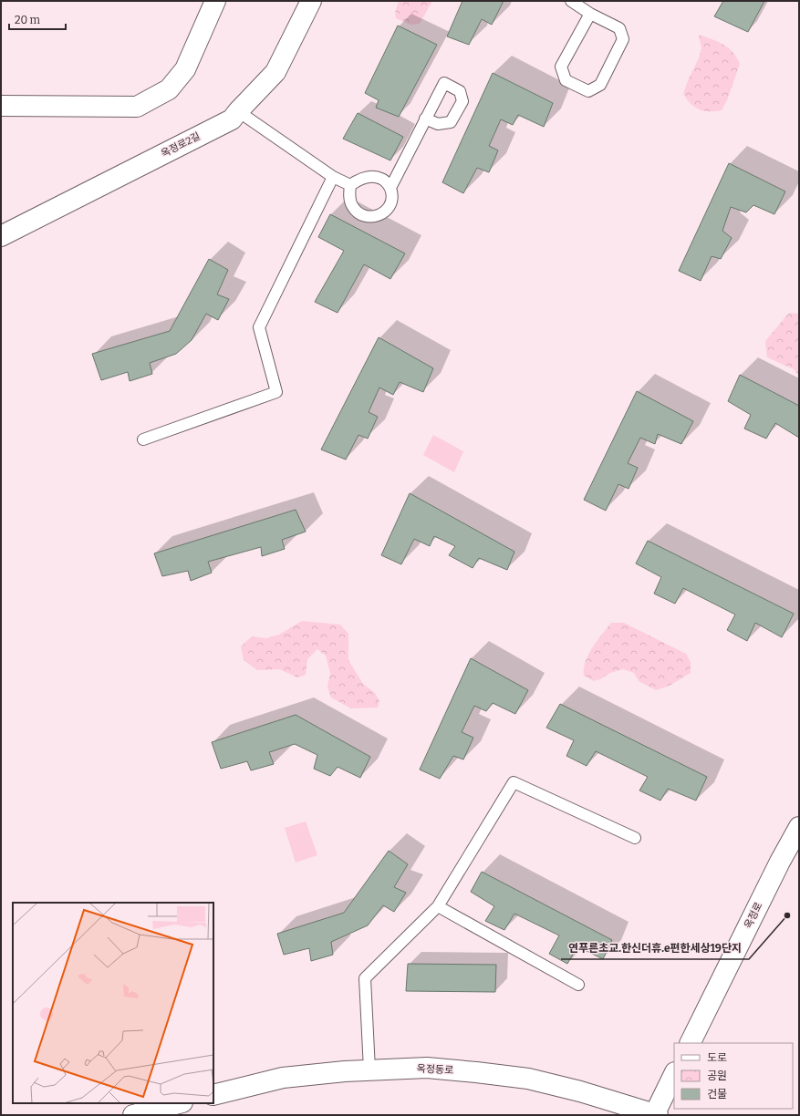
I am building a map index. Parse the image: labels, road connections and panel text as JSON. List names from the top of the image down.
{
  "streets": {
    "street": ["옥정로2길", "옥정로", "옥정동로"]
  },
  "places": ["연푸른초교.한신더휴.e편한세상19단지"],
  "legend": ["도로", "공원", "건물"],
  "scale_bar": "20 m"
}
